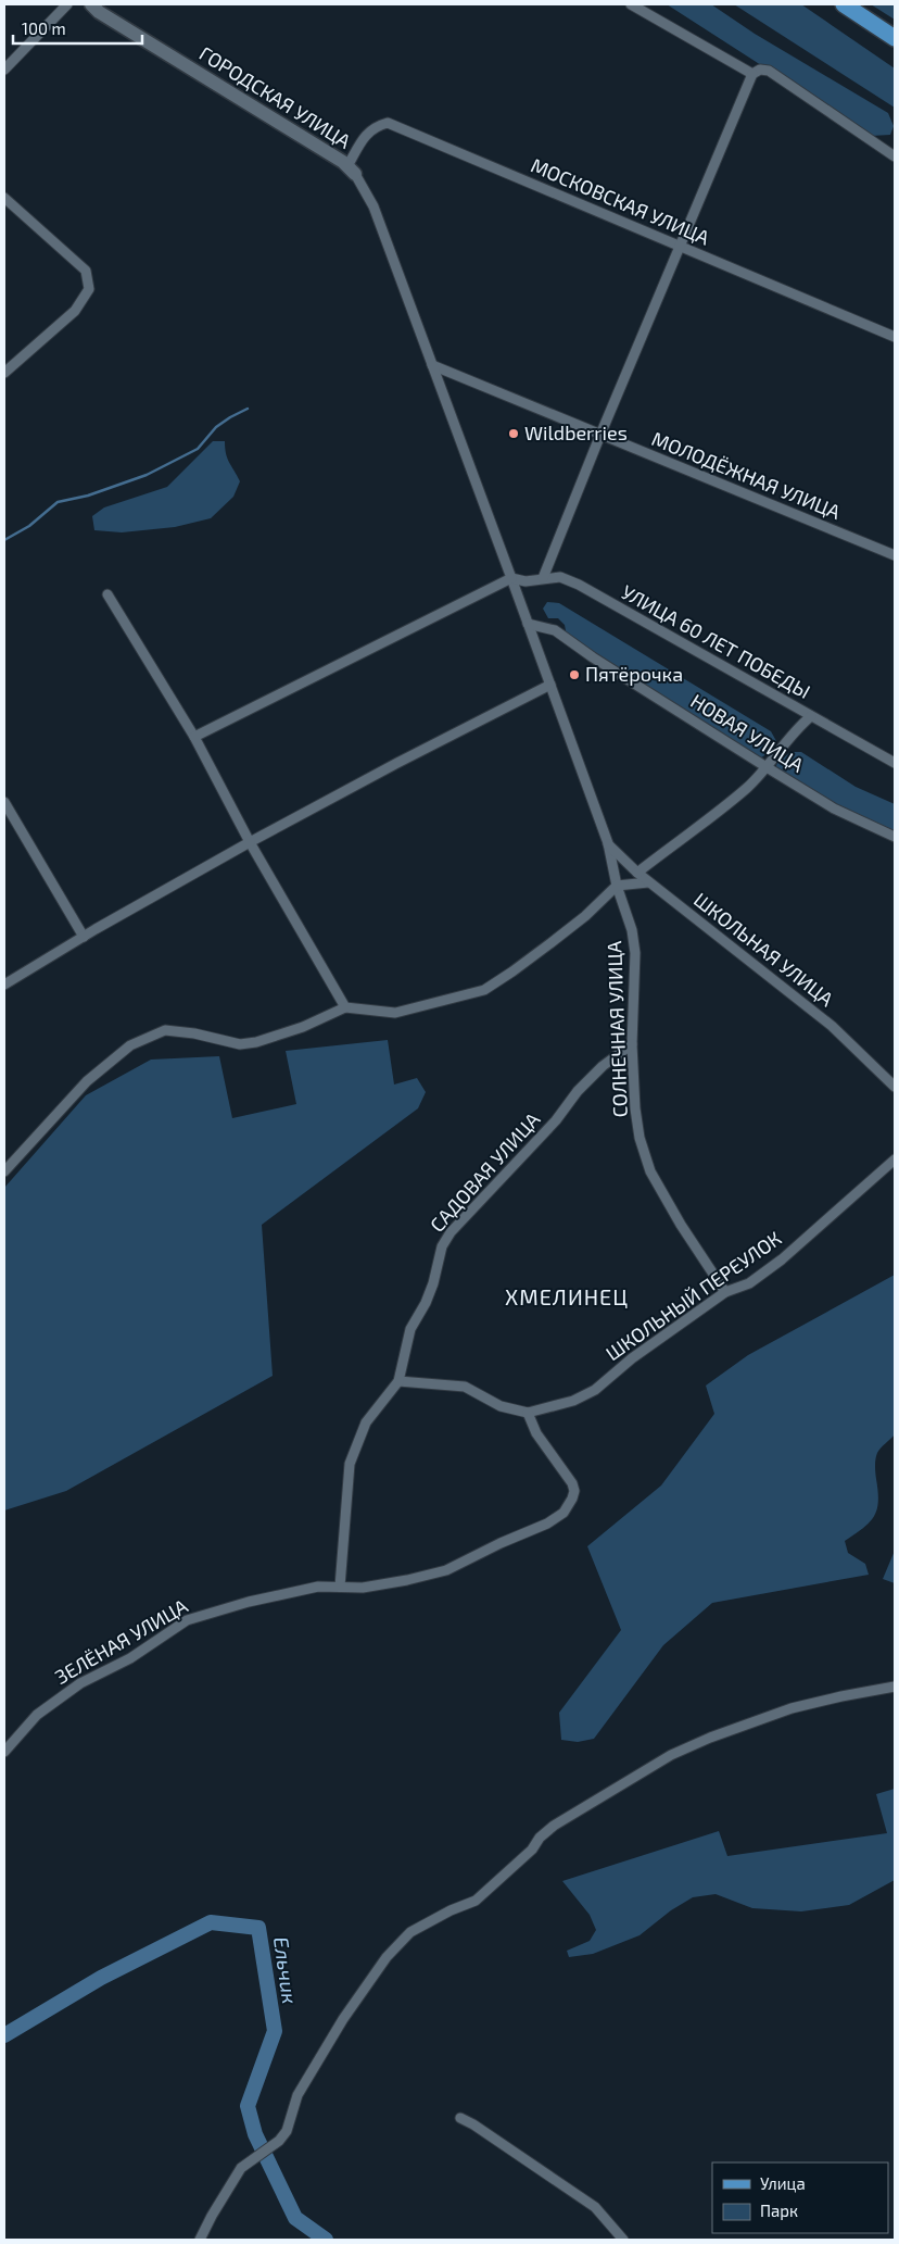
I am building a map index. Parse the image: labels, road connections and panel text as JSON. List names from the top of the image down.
{
  "streets": {
    "street": [
      "ГОРОДСКАЯ УЛИЦА",
      "МОСКОВСКАЯ УЛИЦА",
      "МОЛОДЁЖНАЯ УЛИЦА",
      "УЛИЦА 60 ЛЕТ ПОБЕДЫ",
      "НОВАЯ УЛИЦА",
      "ШКОЛЬНАЯ УЛИЦА",
      "СОЛНЕЧНАЯ УЛИЦА",
      "САДОВАЯ УЛИЦА",
      "ШКОЛЬНЫЙ ПЕРЕУЛОК",
      "ЗЕЛЁНАЯ УЛИЦА"
    ]
  },
  "crossings": [
    ["ГОРОДСКАЯ УЛИЦА", "МОСКОВСКАЯ УЛИЦА"],
    ["ГОРОДСКАЯ УЛИЦА", "СОЛНЕЧНАЯ УЛИЦА"],
    ["МОСКОВСКАЯ УЛИЦА", "СОЛНЕЧНАЯ УЛИЦА"],
    ["МОЛОДЁЖНАЯ УЛИЦА", "СОЛНЕЧНАЯ УЛИЦА"],
    ["УЛИЦА 60 ЛЕТ ПОБЕДЫ", "СОЛНЕЧНАЯ УЛИЦА"],
    ["НОВАЯ УЛИЦА", "СОЛНЕЧНАЯ УЛИЦА"],
    ["ШКОЛЬНАЯ УЛИЦА", "СОЛНЕЧНАЯ УЛИЦА"],
    ["СОЛНЕЧНАЯ УЛИЦА", "САДОВАЯ УЛИЦА"],
    ["СОЛНЕЧНАЯ УЛИЦА", "ШКОЛЬНЫЙ ПЕРЕУЛОК"],
    ["САДОВАЯ УЛИЦА", "ШКОЛЬНЫЙ ПЕРЕУЛОК"],
    ["ШКОЛЬНЫЙ ПЕРЕУЛОК", "ЗЕЛЁНАЯ УЛИЦА"]
  ],
  "districts": ["ХМЕЛИНЕЦ"],
  "water": ["Ельчик"],
  "places": ["Wildberries", "Пятёрочка"],
  "legend": ["Улица", "Парк"],
  "scale_bar": "100 m"
}
